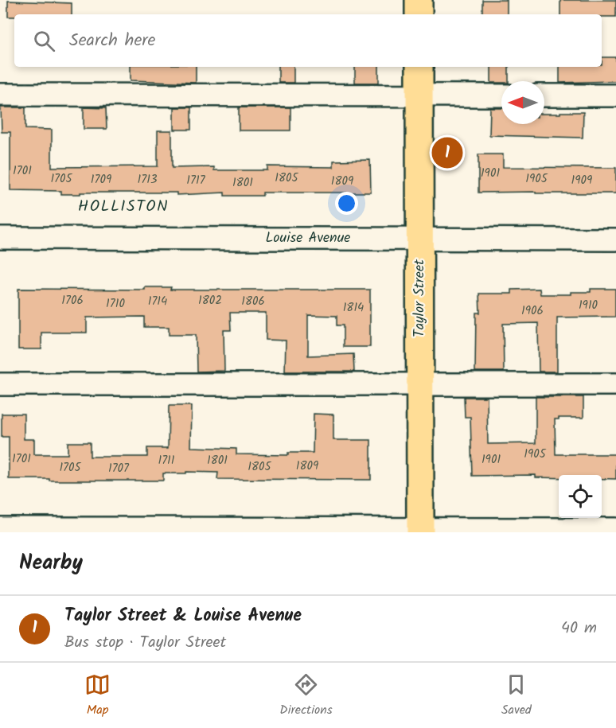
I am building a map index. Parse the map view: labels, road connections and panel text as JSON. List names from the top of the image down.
{
  "streets": {
    "main road": ["Taylor Street"],
    "street": ["Louise Avenue"]
  },
  "crossings": [
    ["Louise Avenue", "Taylor Street"]
  ],
  "districts": ["HOLLISTON"],
  "house_numbers": [
    "1701",
    "1901",
    "1805",
    "1705",
    "1905",
    "1709",
    "1713",
    "1717",
    "1909",
    "1809",
    "1801",
    "1706",
    "1802",
    "1714",
    "1806",
    "1710",
    "1910",
    "1814",
    "1906",
    "1905",
    "1701",
    "1901",
    "1711",
    "1801",
    "1809",
    "1805",
    "1705",
    "1707"
  ],
  "north": "left",
  "page": {
    "search": "Search here",
    "pins": "1",
    "heading": "Nearby",
    "list": [
      {
        "mark": "1",
        "name": "Taylor Street & Louise Avenue",
        "note": "Bus stop · Taylor Street",
        "value": "40 m"
      }
    ],
    "nav": ["Map", "Directions", "Saved"]
  }
}
